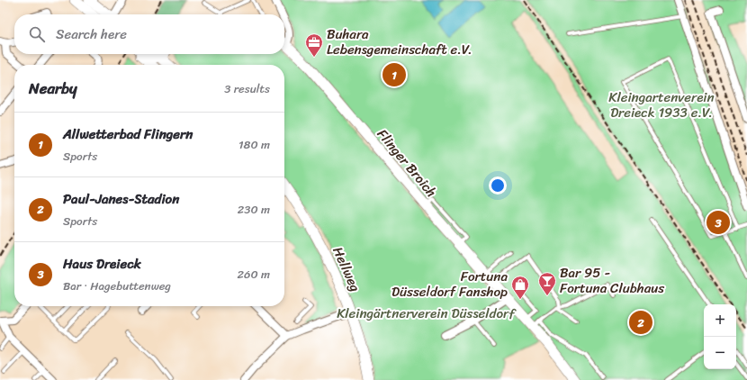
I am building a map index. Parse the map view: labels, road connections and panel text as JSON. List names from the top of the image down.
{
  "streets": {
    "street": ["Flinger Broich", "Hellweg"]
  },
  "parks": ["Kleingartenverein Dreieck 1933 e.V.", "Kleingärtnerverein Düsseldorf"],
  "places": {
    "office": ["Buhara Lebensgemeinschaft e.V."],
    "bar": ["Bar 95 - Fortuna Clubhaus"],
    "shop": ["Fortuna Düsseldorf Fanshop"]
  },
  "page": {
    "search": "Search here",
    "pins": ["1", "3", "2"],
    "heading": ["Nearby", "3 results"],
    "list": [
      {
        "mark": "1",
        "name": "Allwetterbad Flingern",
        "note": "Sports",
        "value": "180 m"
      },
      {
        "mark": "2",
        "name": "Paul-Janes-Stadion",
        "note": "Sports",
        "value": "230 m"
      },
      {
        "mark": "3",
        "name": "Haus Dreieck",
        "note": "Bar · Hagebuttenweg",
        "value": "260 m"
      }
    ],
    "map_buttons": ["+", "−"]
  }
}
